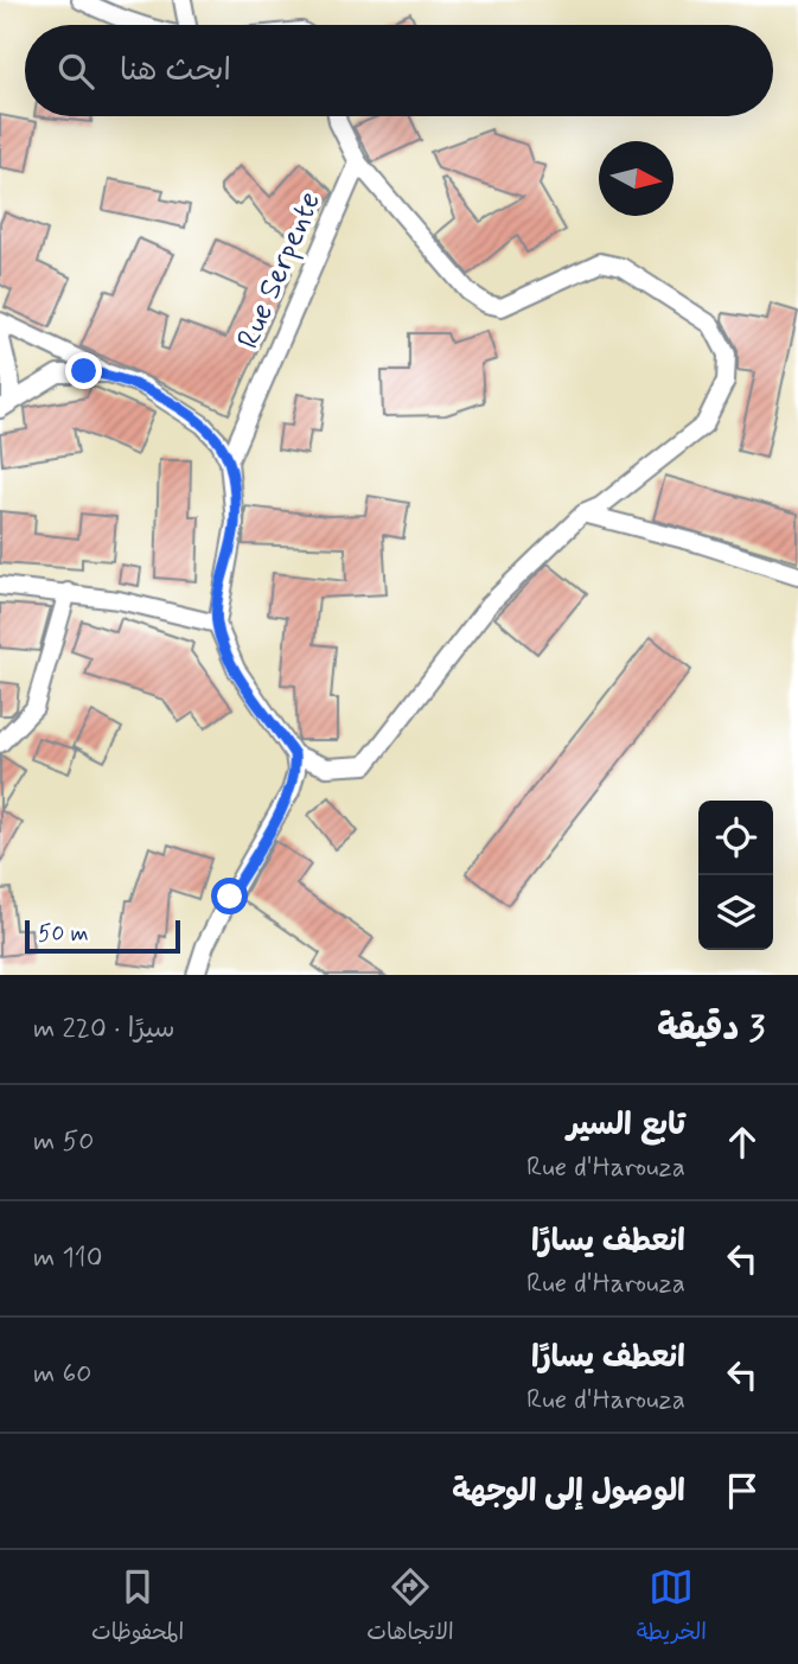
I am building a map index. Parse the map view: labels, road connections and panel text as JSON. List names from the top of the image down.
{
  "streets": {
    "street": ["Rue Serpente"]
  },
  "scale_bar": "50 m",
  "north": "right",
  "page": {
    "search": "ابحث هنا",
    "scale": "50 m",
    "heading": ["3 دقيقة", "سيرًا · 220 m"],
    "list": [
      ["تابع السير", "Rue d'Harouza", "50 m"],
      ["انعطف يسارًا", "Rue d'Harouza", "110 m"],
      ["انعطف يسارًا", "Rue d'Harouza", "60 m"],
      "الوصول إلى الوجهة"
    ],
    "nav": ["الخريطة", "الاتجاهات", "المحفوظات"]
  }
}
